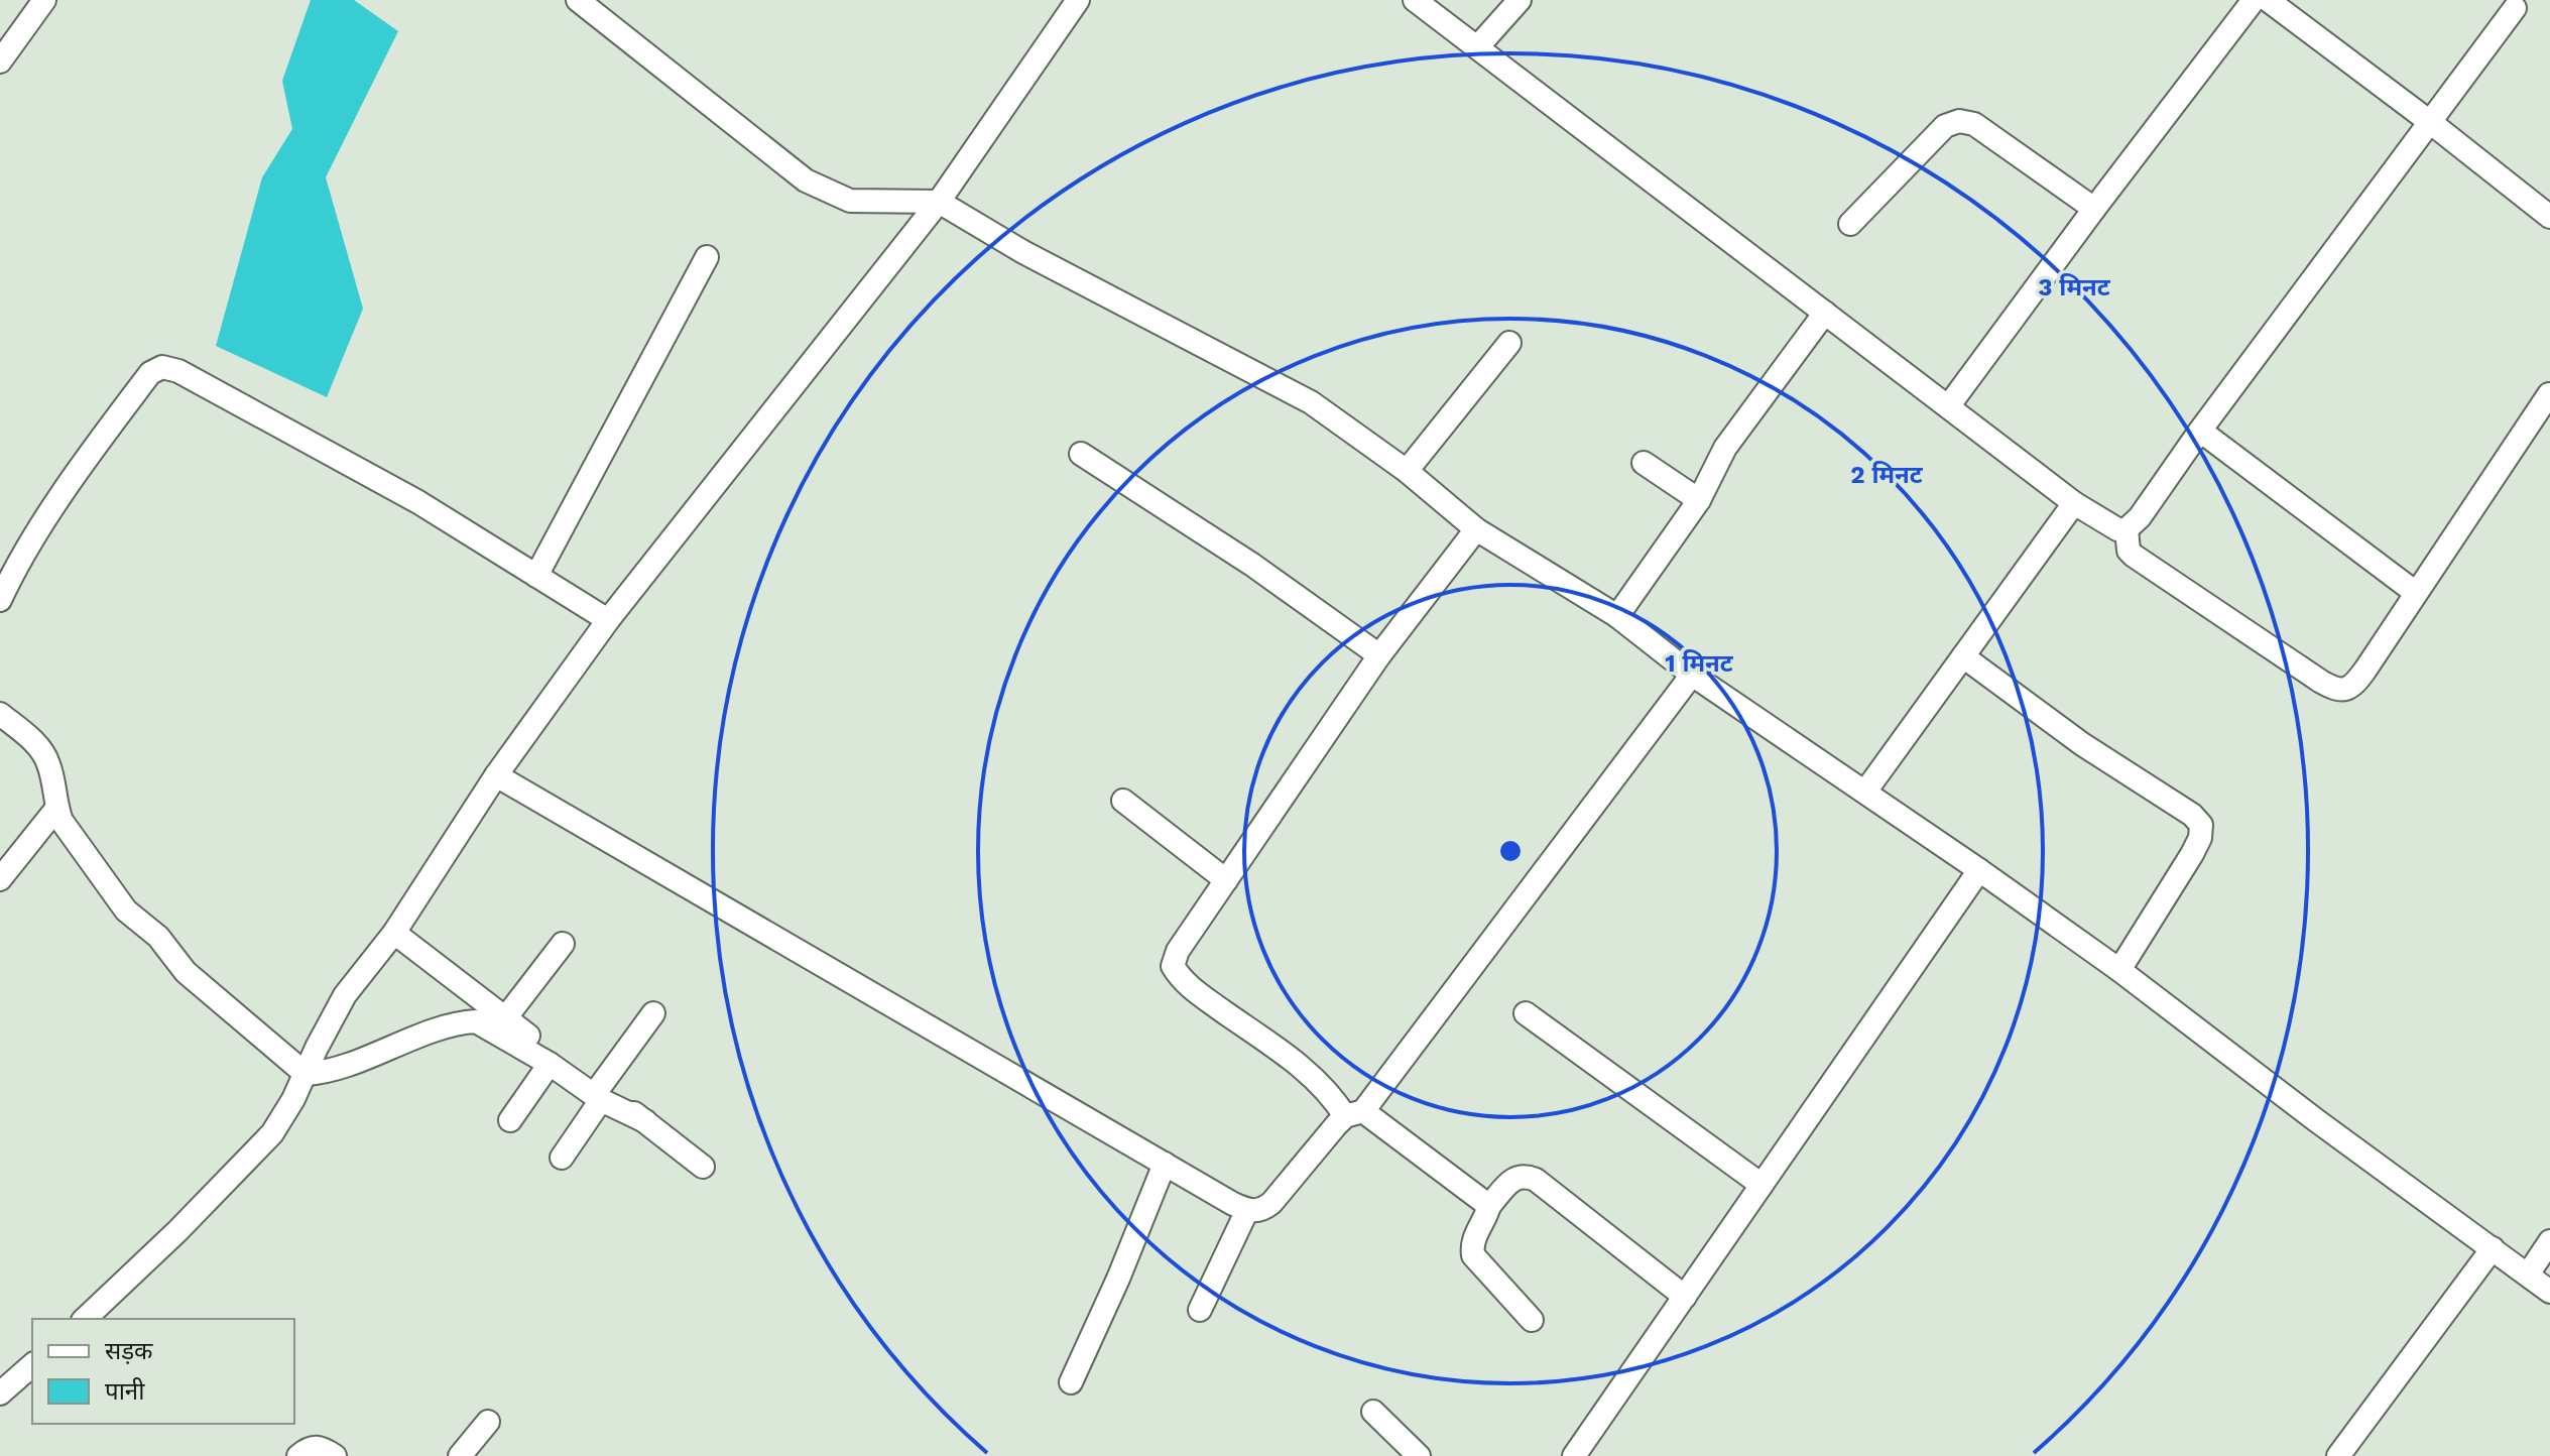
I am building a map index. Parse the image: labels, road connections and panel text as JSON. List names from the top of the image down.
{
  "legend": ["सड़क", "पानी"],
  "rings": ["3 मिनट", "2 मिनट", "1 मिनट"]
}
